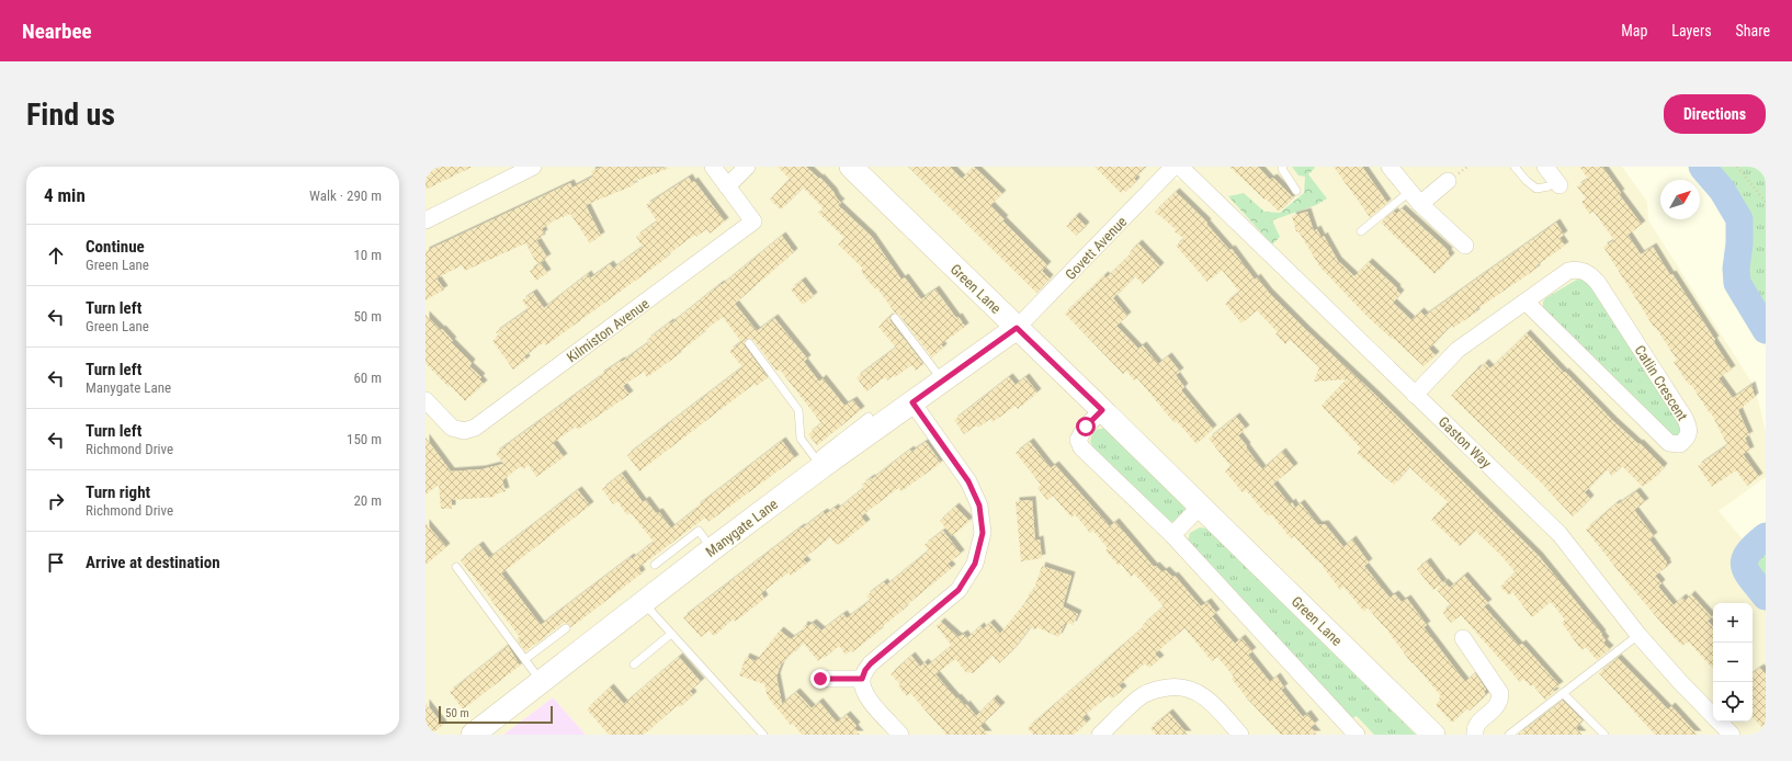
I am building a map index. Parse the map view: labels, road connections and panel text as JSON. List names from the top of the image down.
{
  "streets": {
    "main road": ["Green Lane", "Manygate Lane"],
    "street": [
      "Govett Avenue",
      "Kilmiston Avenue",
      "Catlin Crescent",
      "Gaston Way"
    ]
  },
  "crossings": [
    ["Govett Avenue", "Green Lane"],
    ["Govett Avenue", "Manygate Lane"],
    ["Green Lane", "Manygate Lane"],
    ["Catlin Crescent", "Gaston Way"]
  ],
  "scale_bar": "50 m",
  "north": "top right",
  "page": {
    "header": "Nearbee",
    "nav": ["Map", "Layers", "Share"],
    "buttons": "Directions",
    "title": "Find us",
    "heading": ["4 min", "Walk · 290 m"],
    "list": [
      ["Continue", "Green Lane", "10 m"],
      ["Turn left", "Green Lane", "50 m"],
      ["Turn left", "Manygate Lane", "60 m"],
      ["Turn left", "Richmond Drive", "150 m"],
      ["Turn right", "Richmond Drive", "20 m"],
      "Arrive at destination"
    ],
    "map_buttons": ["+", "−"],
    "scale": "50 m"
  }
}
